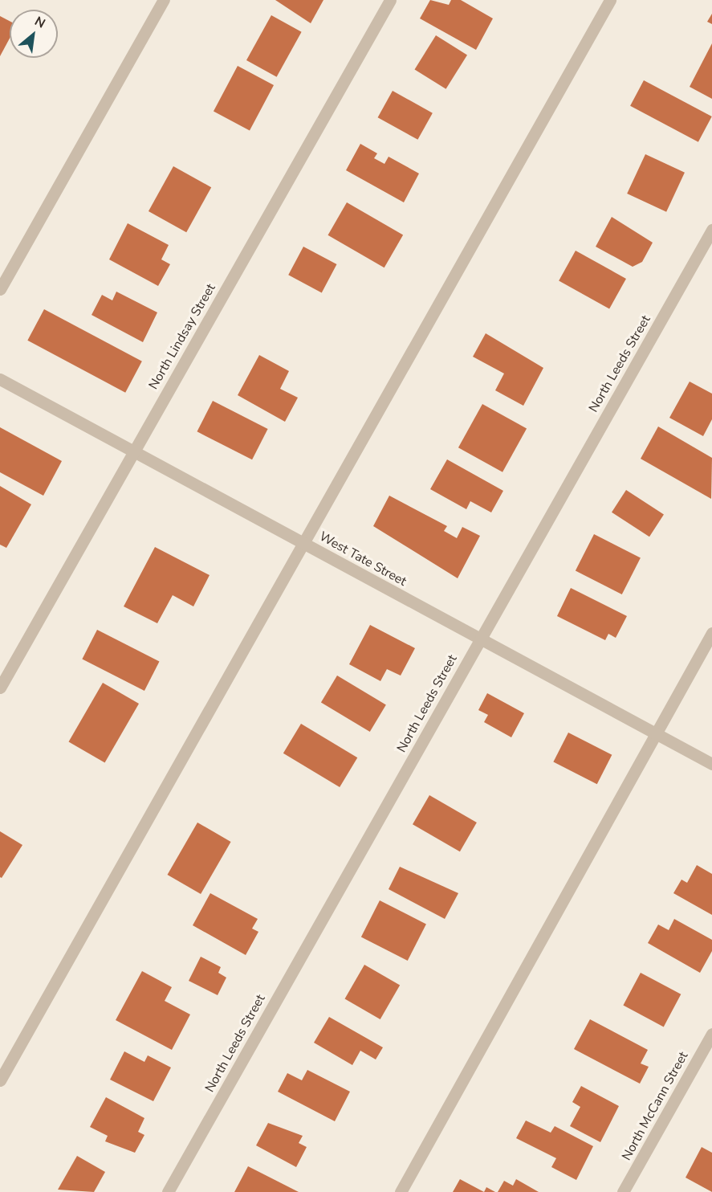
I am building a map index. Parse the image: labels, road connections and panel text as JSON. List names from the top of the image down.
{
  "streets": {
    "street": [
      "North Lindsay Street",
      "North Leeds Street",
      "West Tate Street",
      "North McCann Street"
    ]
  },
  "crossings": [
    ["North Lindsay Street", "West Tate Street"],
    ["North Leeds Street", "West Tate Street"]
  ],
  "north": "top right"
}
